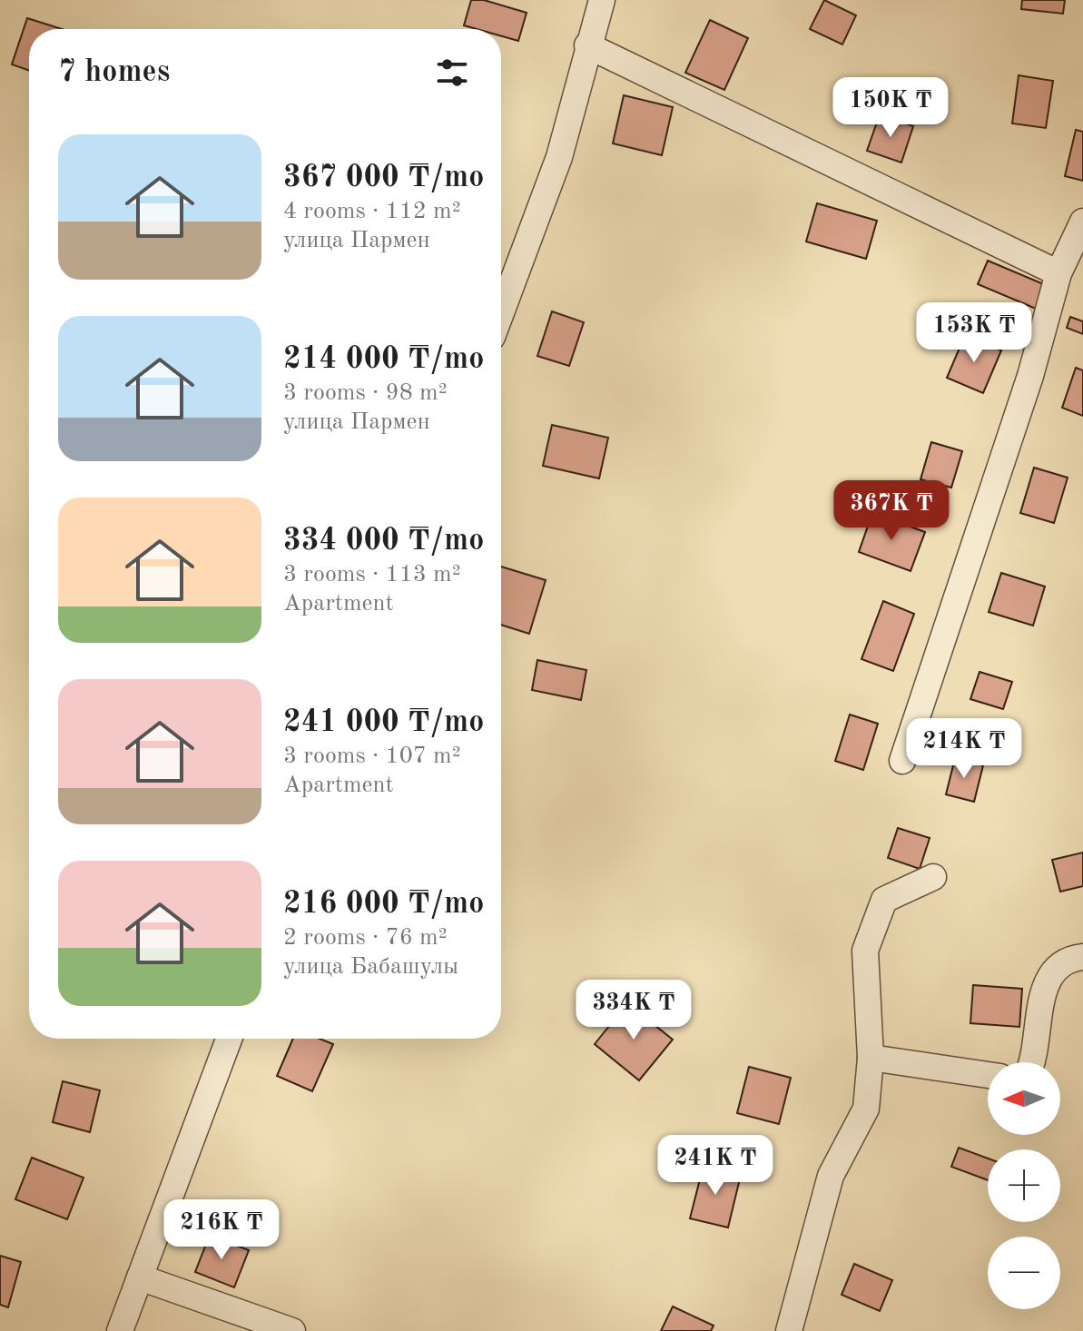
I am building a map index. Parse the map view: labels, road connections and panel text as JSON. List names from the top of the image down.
{
  "north": "left",
  "page": {
    "heading": "7 homes",
    "price": [
      "150K ₸",
      "153K ₸",
      "367K ₸",
      "214K ₸",
      "334K ₸",
      "241K ₸",
      "216K ₸"
    ],
    "list": [
      {
        "name": "367 000 ₸/mo",
        "note": "4 rooms · 112 m² · улица Пармен"
      },
      {
        "name": "214 000 ₸/mo",
        "note": "3 rooms · 98 m² · улица Пармен"
      },
      {
        "name": "334 000 ₸/mo",
        "note": "3 rooms · 113 m² · Apartment"
      },
      {
        "name": "241 000 ₸/mo",
        "note": "3 rooms · 107 m² · Apartment"
      },
      {
        "name": "216 000 ₸/mo",
        "note": "2 rooms · 76 m² · улица Бабашулы"
      }
    ],
    "map_buttons": ["+", "−"]
  }
}
